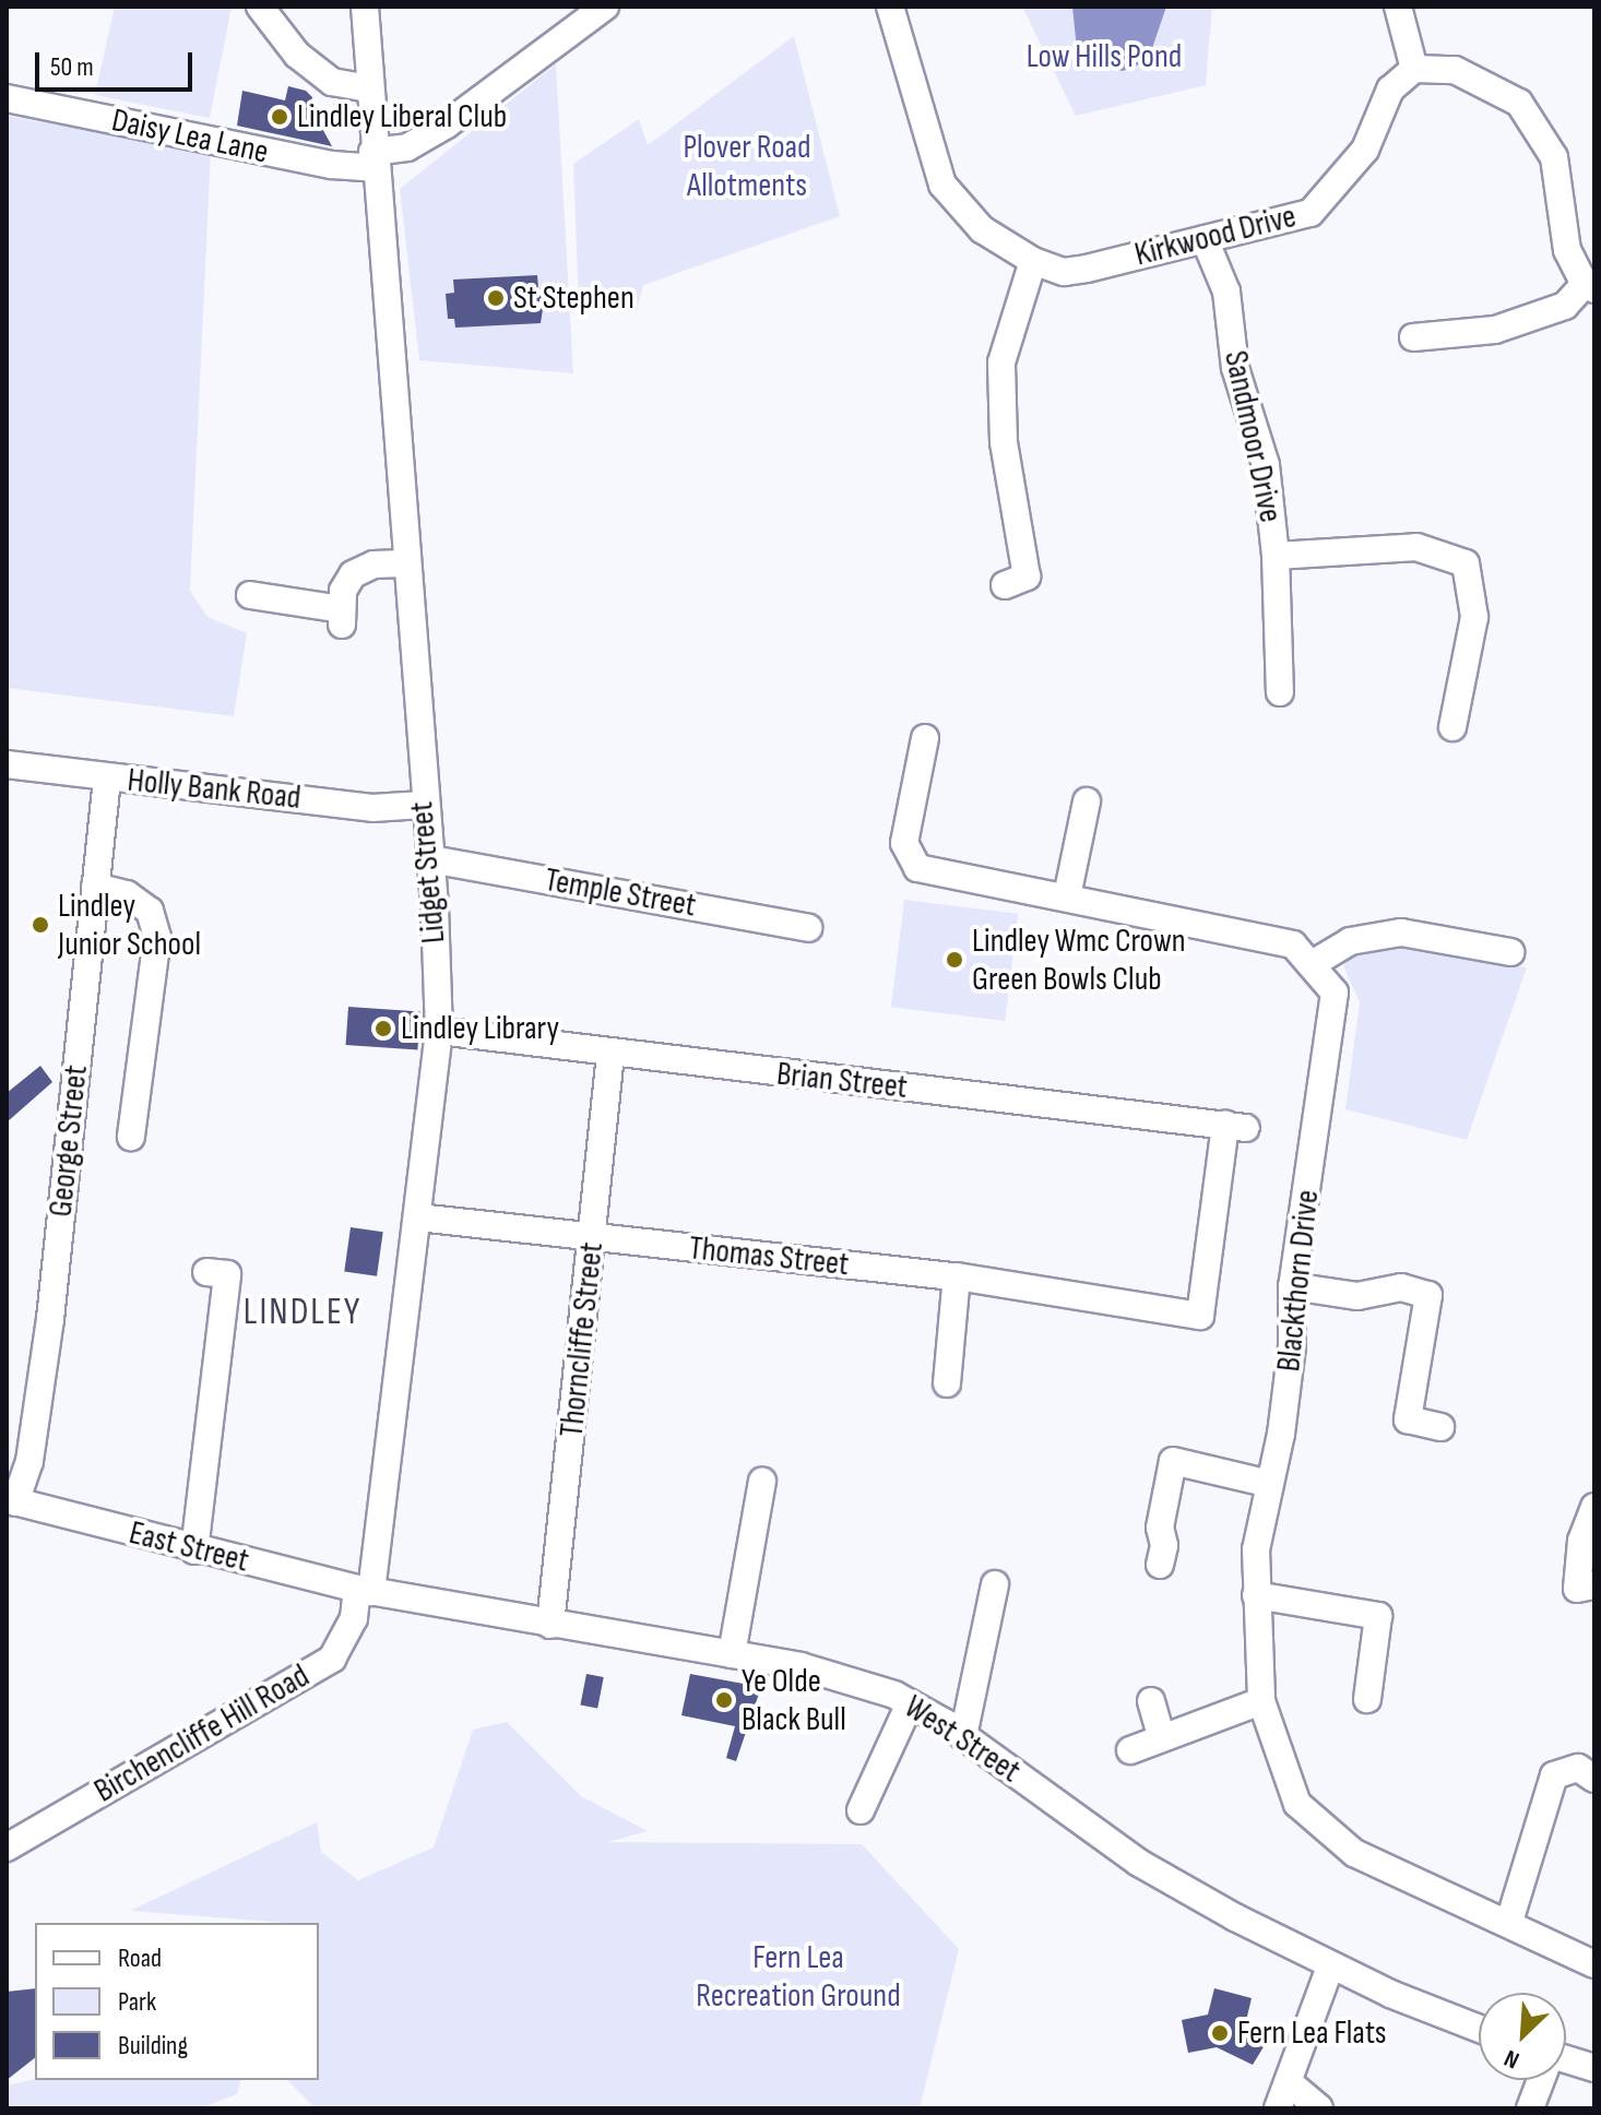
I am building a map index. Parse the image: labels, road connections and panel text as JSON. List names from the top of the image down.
{
  "streets": {
    "street": [
      "Daisy Lea Lane",
      "Kirkwood Drive",
      "Sandmoor Drive",
      "Holly Bank Road",
      "Lidget Street",
      "Temple Street",
      "Brian Street",
      "George Street",
      "Thomas Street",
      "Blackthorn Drive",
      "Thorncliffe Street",
      "East Street",
      "Birchencliffe Hill Road",
      "West Street"
    ]
  },
  "crossings": [
    ["Daisy Lea Lane", "Lidget Street"],
    ["Kirkwood Drive", "Sandmoor Drive"],
    ["Holly Bank Road", "Lidget Street"],
    ["Holly Bank Road", "George Street"],
    ["Lidget Street", "Temple Street"],
    ["Lidget Street", "Brian Street"],
    ["Lidget Street", "Thomas Street"],
    ["Lidget Street", "East Street"],
    ["Lidget Street", "Birchencliffe Hill Road"],
    ["Lidget Street", "West Street"],
    ["Brian Street", "Thomas Street"],
    ["Brian Street", "Thorncliffe Street"],
    ["George Street", "East Street"],
    ["Thomas Street", "Thorncliffe Street"],
    ["Thorncliffe Street", "West Street"],
    ["East Street", "Birchencliffe Hill Road"],
    ["East Street", "West Street"],
    ["Birchencliffe Hill Road", "West Street"]
  ],
  "districts": ["LINDLEY"],
  "parks": ["Low Hills Pond", "Plover Road Allotments", "Fern Lea Recreation Ground"],
  "places": [
    "Lindley Liberal Club",
    "St Stephen",
    "Lindley Junior School",
    "Lindley Wmc Crown Green Bowls Club",
    "Lindley Library",
    "Ye Olde Black Bull",
    "Fern Lea Flats"
  ],
  "legend": ["Road", "Park", "Building"],
  "scale_bar": "50 m",
  "north": "bottom left"
}
